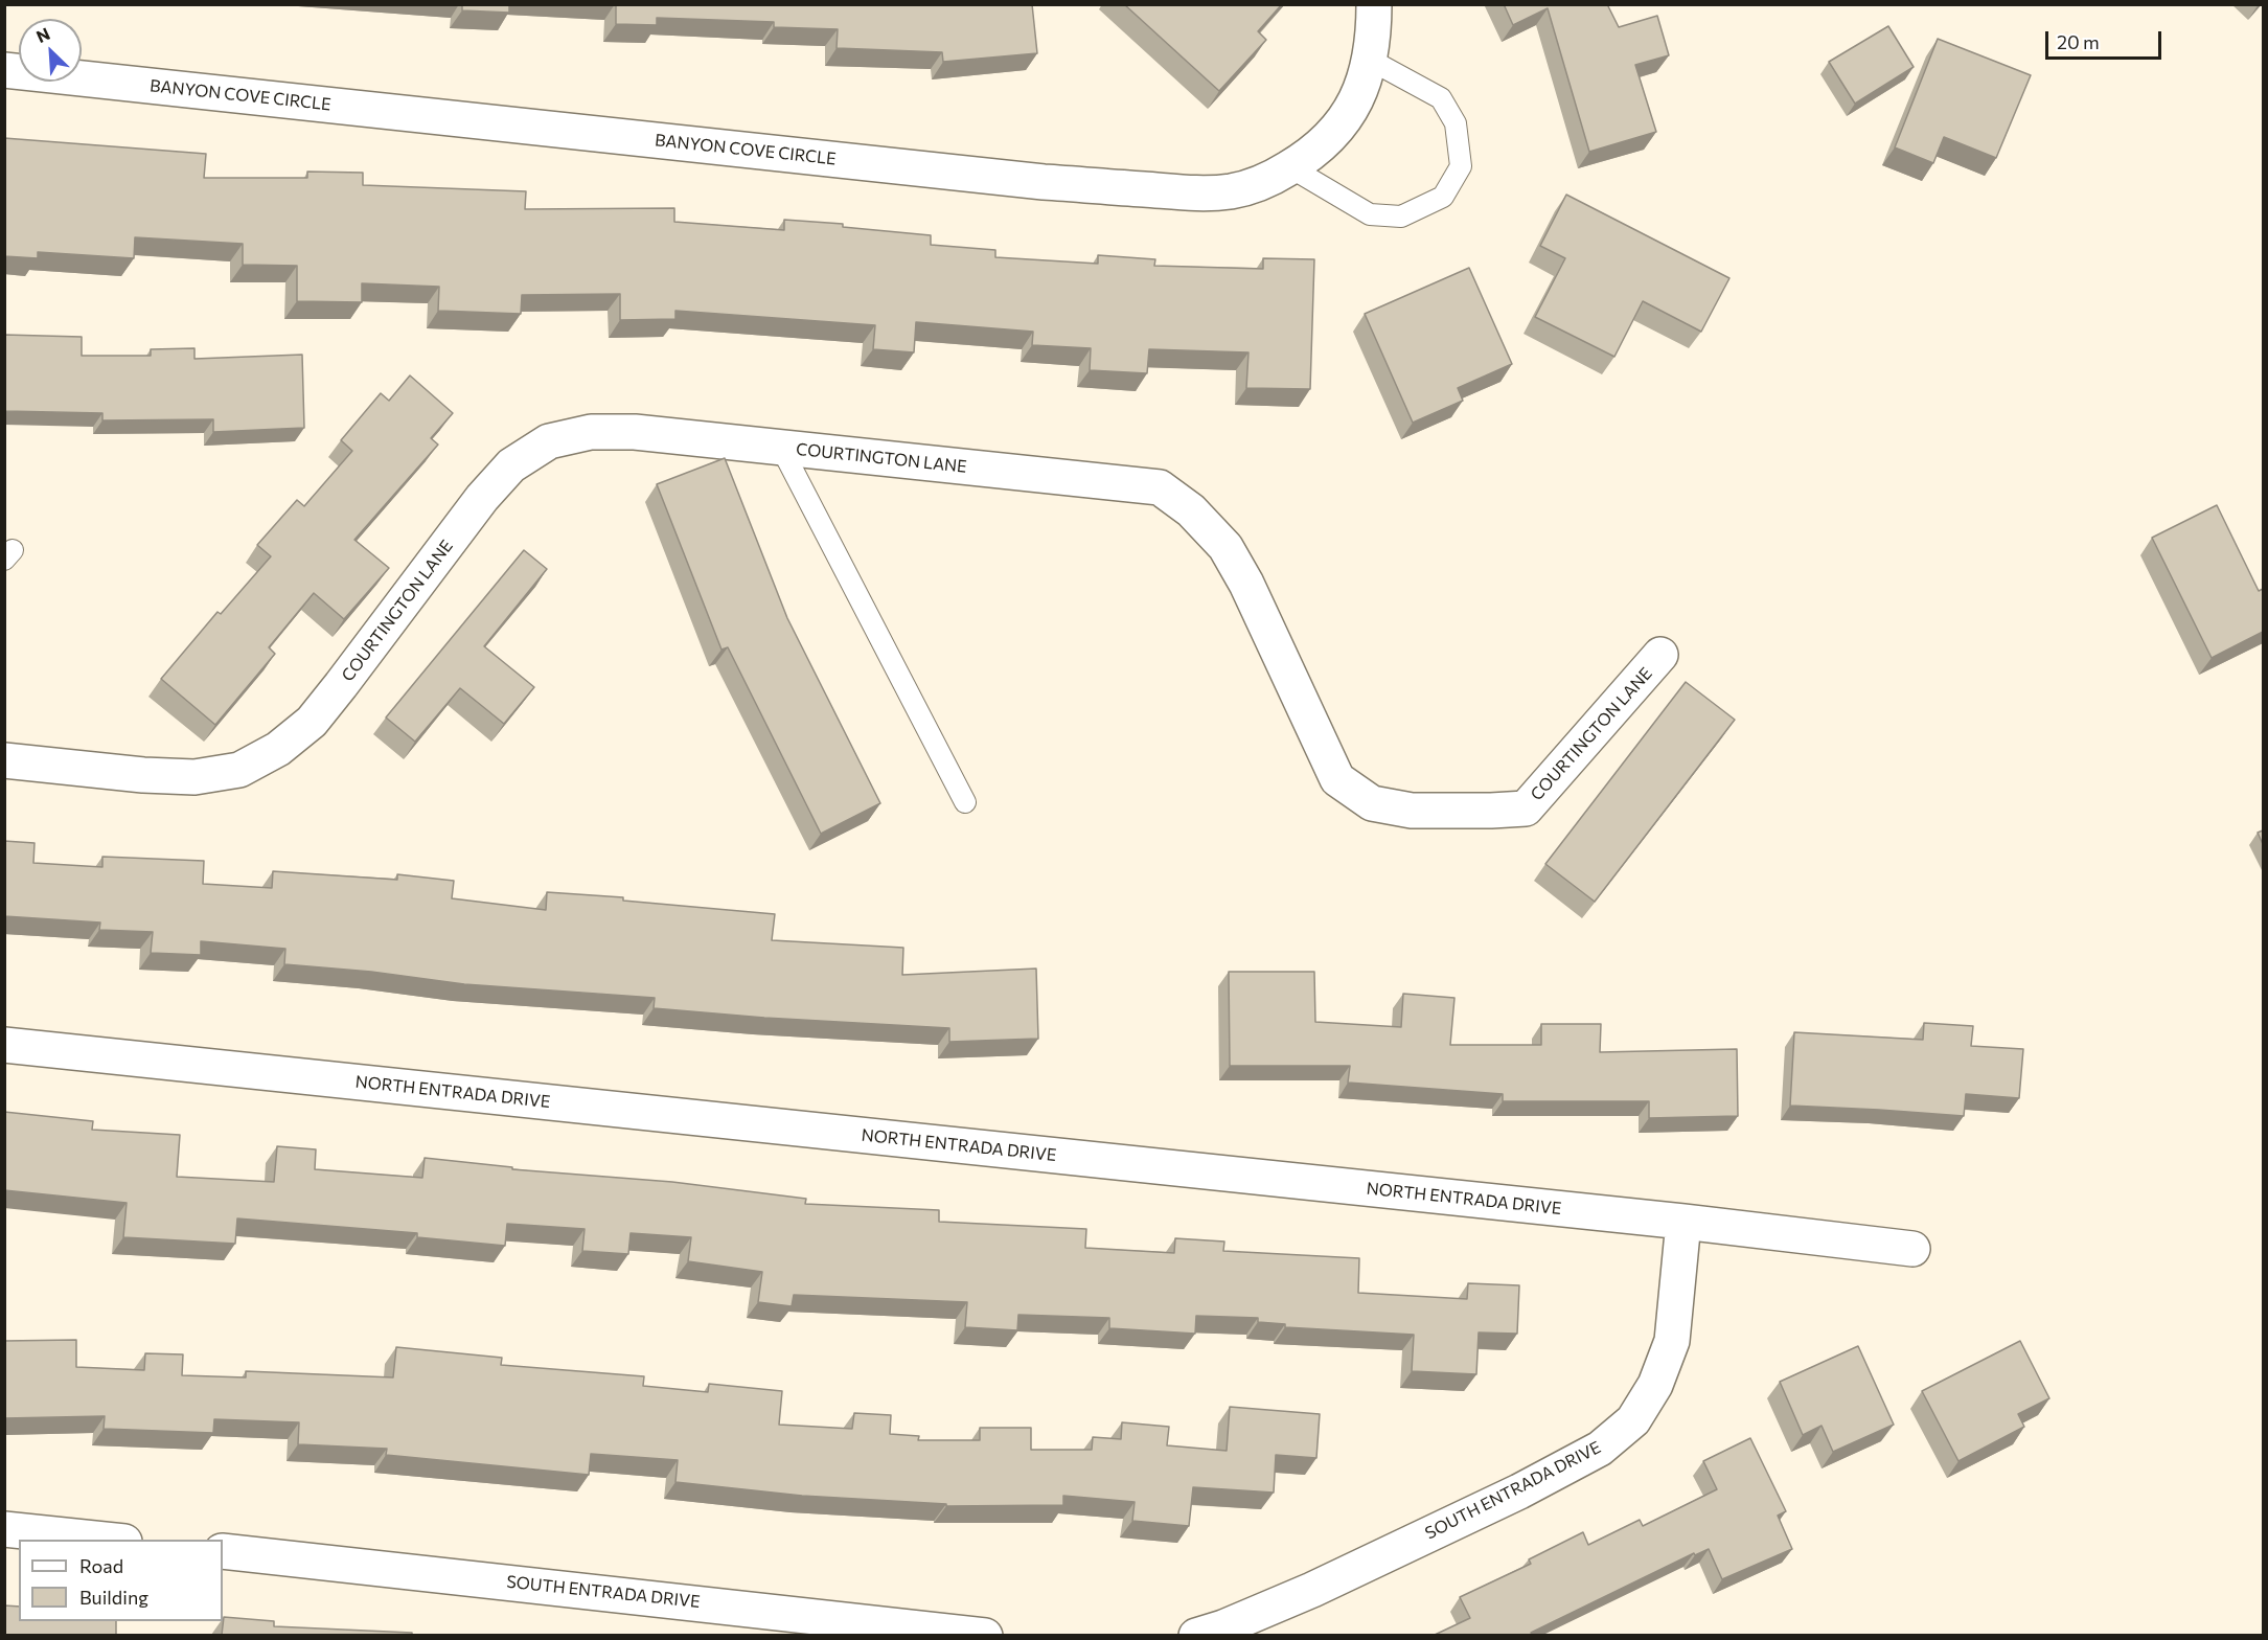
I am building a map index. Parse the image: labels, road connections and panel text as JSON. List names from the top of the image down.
{
  "streets": {
    "street": [
      "BANYON COVE CIRCLE",
      "COURTINGTON LANE",
      "NORTH ENTRADA DRIVE",
      "SOUTH ENTRADA DRIVE"
    ]
  },
  "crossings": [
    ["NORTH ENTRADA DRIVE", "SOUTH ENTRADA DRIVE"]
  ],
  "legend": ["Road", "Building"],
  "scale_bar": "20 m",
  "north": "top left"
}
